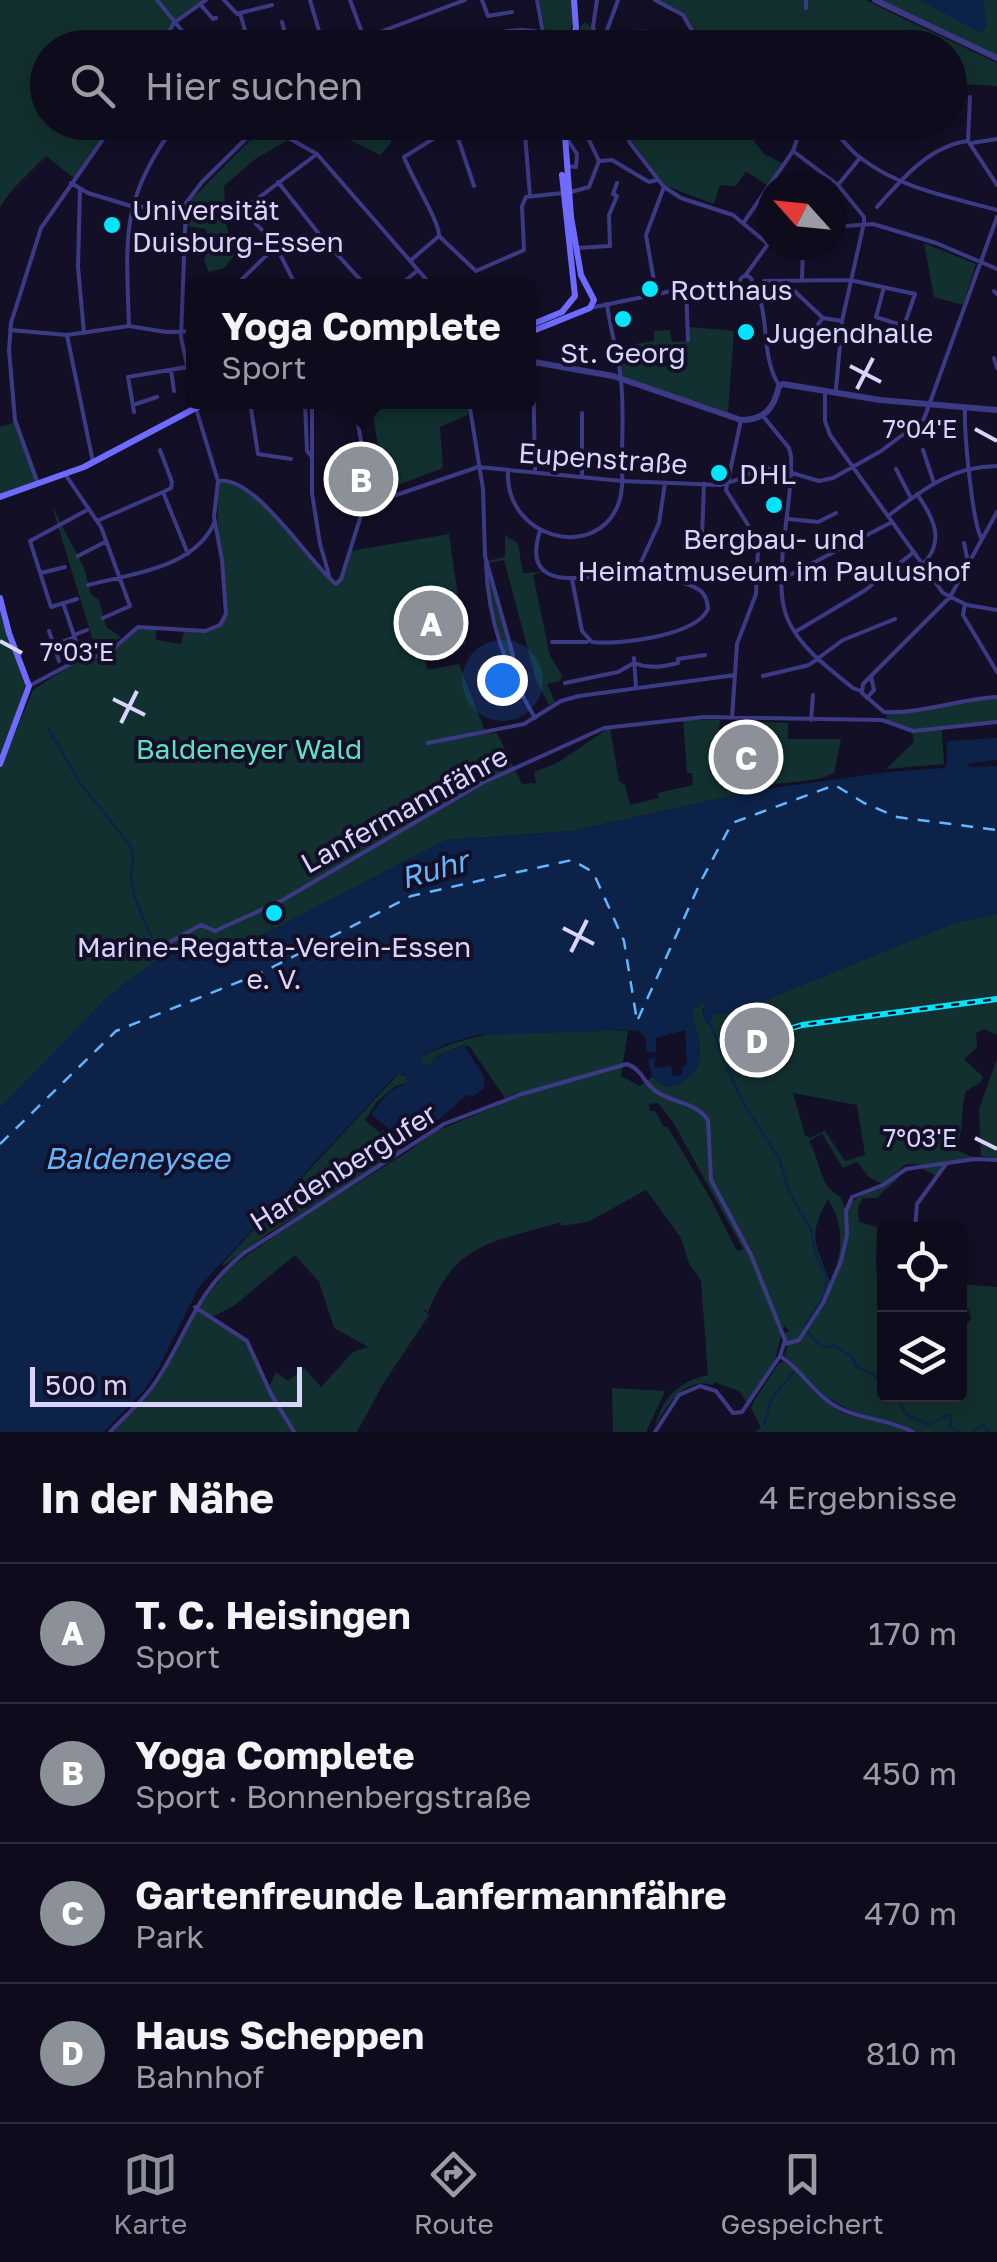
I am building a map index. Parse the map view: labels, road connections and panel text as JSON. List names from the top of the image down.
{
  "streets": {
    "street": ["Eupenstraße", "Lanfermannfähre", "Hardenbergufer"]
  },
  "water": ["Ruhr", "Baldeneysee"],
  "parks": ["Baldeneyer Wald"],
  "places": [
    "Universität Duisburg-Essen",
    "Rotthaus",
    "St. Georg",
    "Jugendhalle",
    "DHL",
    "Bergbau- und Heimatmuseum im Paulushof",
    "Marine-Regatta-Verein-Essen e. V."
  ],
  "scale_bar": "500 m",
  "north": "top left",
  "page": {
    "search": "Hier suchen",
    "popup": ["Yoga Complete", "Sport"],
    "pins": [
      "B",
      "A",
      "C",
      "D"
    ],
    "scale": "500 m",
    "heading": ["In der Nähe", "4 Ergebnisse"],
    "list": [
      {
        "mark": "A",
        "name": "T. C. Heisingen",
        "note": "Sport",
        "value": "170 m"
      },
      {
        "mark": "B",
        "name": "Yoga Complete",
        "note": "Sport · Bonnenbergstraße",
        "value": "450 m"
      },
      {
        "mark": "C",
        "name": "Gartenfreunde Lanfermannfähre",
        "note": "Park",
        "value": "470 m"
      },
      {
        "mark": "D",
        "name": "Haus Scheppen",
        "note": "Bahnhof",
        "value": "810 m"
      }
    ],
    "nav": ["Karte", "Route", "Gespeichert"]
  },
  "coordinates": ["7°04'E", "7°03'E"]
}
